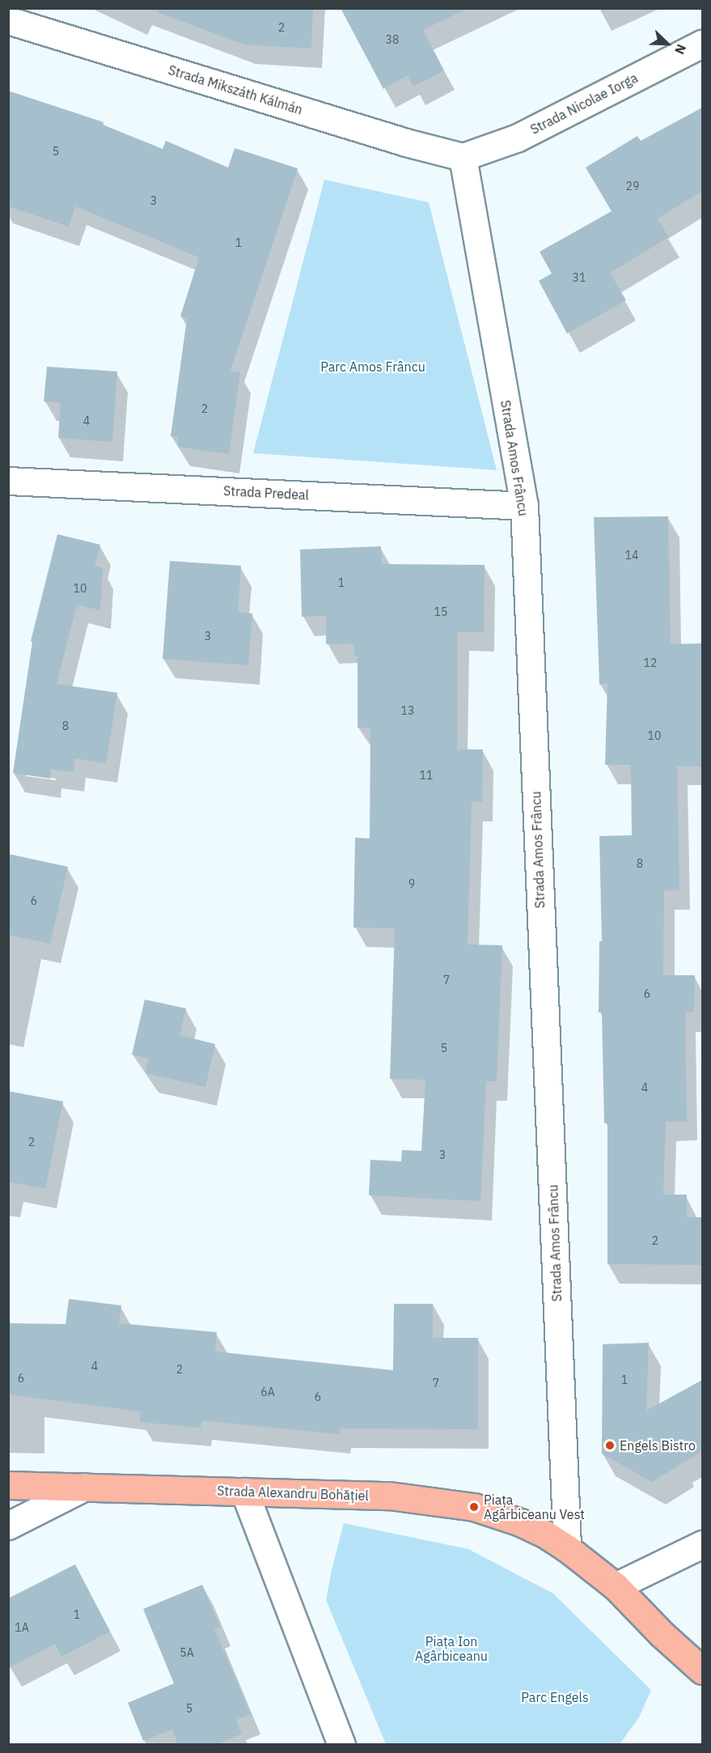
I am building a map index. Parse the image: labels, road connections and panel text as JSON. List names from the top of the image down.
{
  "streets": {
    "main road": ["Strada Alexandru Bohățiel"],
    "street": [
      "Strada Mikszáth Kálmán",
      "Strada Nicolae Iorga",
      "Strada Amos Frâncu",
      "Strada Predeal"
    ]
  },
  "crossings": [
    ["Strada Mikszáth Kálmán", "Strada Nicolae Iorga"],
    ["Strada Mikszáth Kálmán", "Strada Amos Frâncu"],
    ["Strada Nicolae Iorga", "Strada Amos Frâncu"],
    ["Strada Amos Frâncu", "Strada Predeal"],
    ["Strada Amos Frâncu", "Strada Alexandru Bohățiel"]
  ],
  "parks": ["Parc Amos Frâncu", "Piața Ion Agârbiceanu", "Parc Engels"],
  "places": ["Engels Bistro", "Piața Agârbiceanu Vest"],
  "house_numbers": [
    "2",
    "38",
    "5",
    "29",
    "3",
    "1",
    "31",
    "2",
    "4",
    "14",
    "1",
    "10",
    "15",
    "3",
    "12",
    "13",
    "8",
    "10",
    "11",
    "8",
    "9",
    "6",
    "7",
    "6",
    "5",
    "4",
    "2",
    "3",
    "2",
    "4",
    "2",
    "6",
    "1",
    "7",
    "6A",
    "6",
    "1",
    "1A",
    "5A",
    "5"
  ],
  "north": "bottom right"
}
